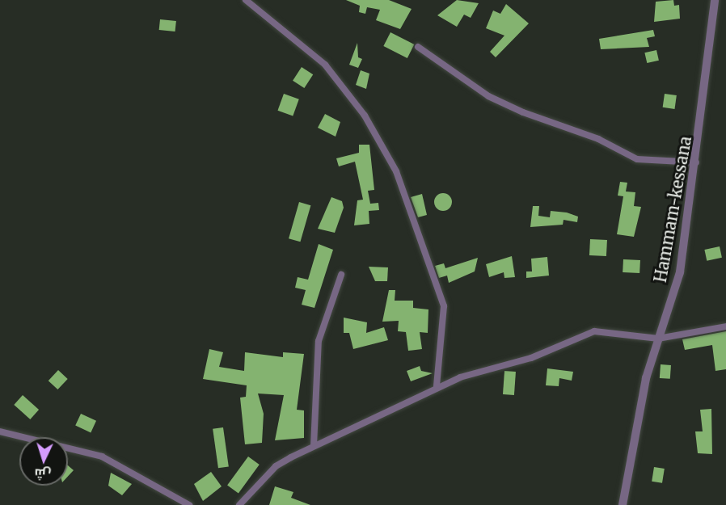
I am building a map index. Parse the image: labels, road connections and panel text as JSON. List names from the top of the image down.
{
  "streets": {
    "street": ["Hammam-kessana"]
  },
  "north": "bottom"
}
